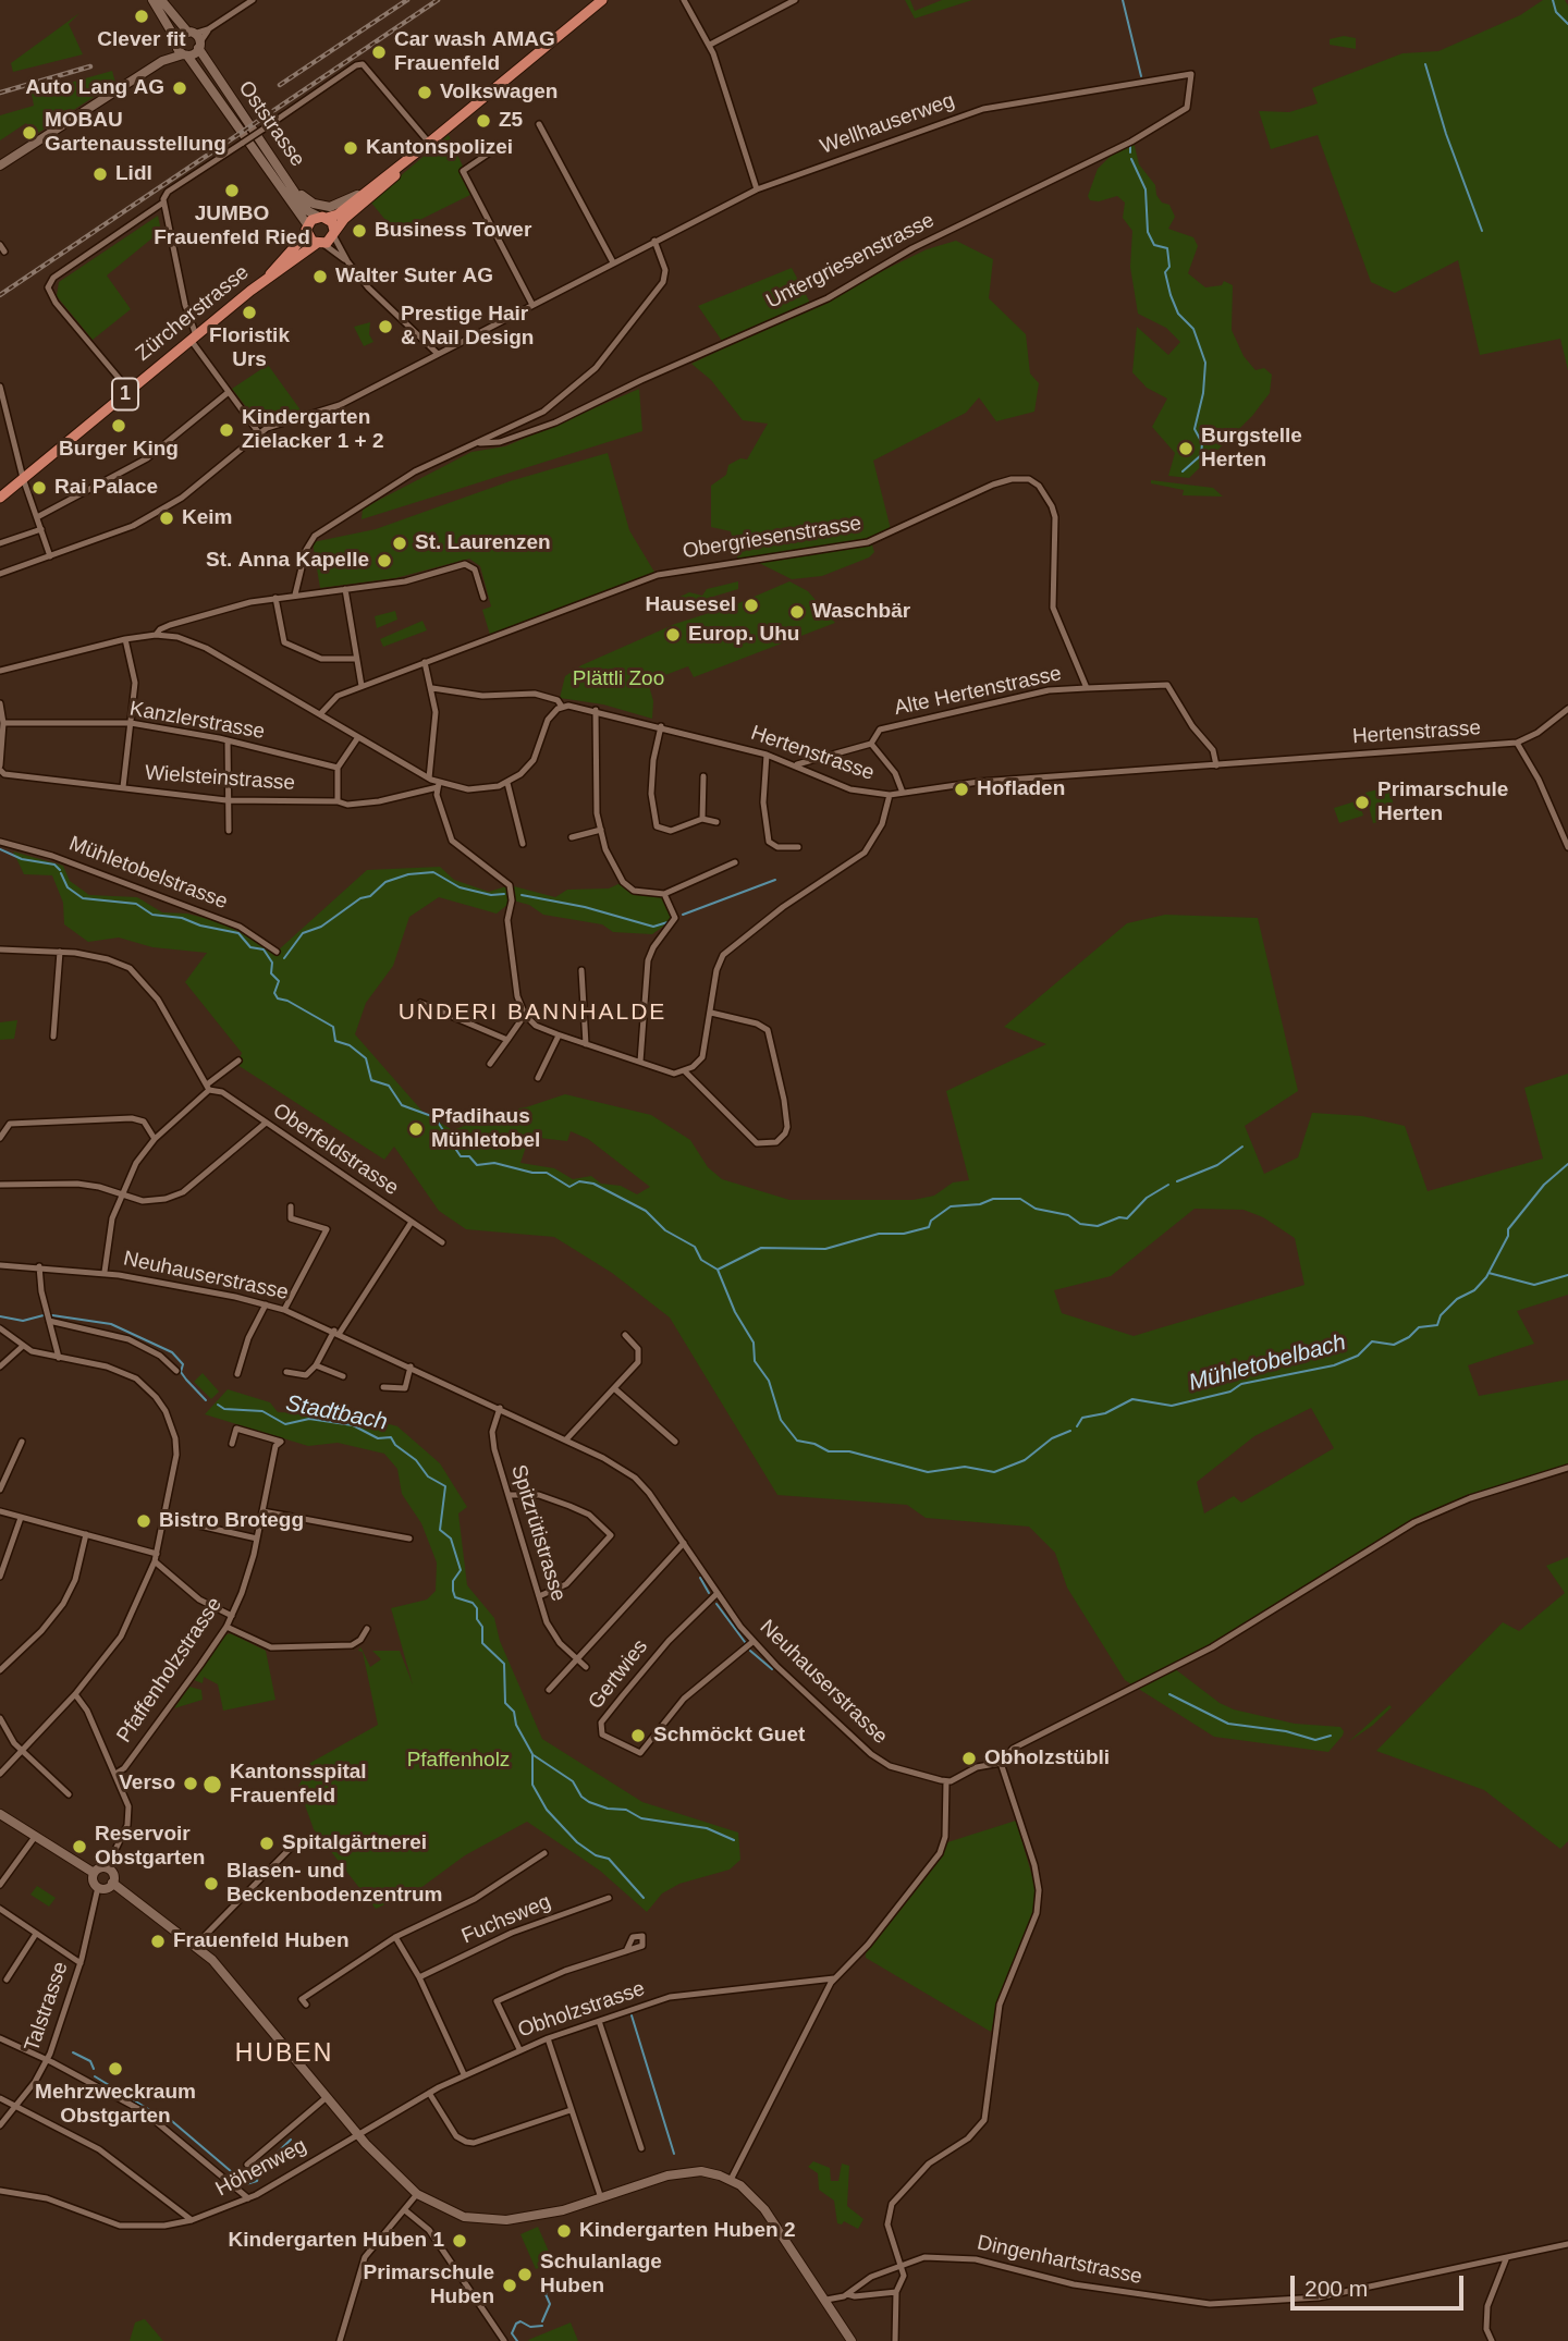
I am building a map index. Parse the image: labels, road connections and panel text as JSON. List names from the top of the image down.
{
  "streets": {
    "main road": ["Zürcherstrasse", "1"],
    "street": [
      "Oststrasse",
      "Wellhauserweg",
      "Untergriesenstrasse",
      "Obergriesenstrasse",
      "Alte Hertenstrasse",
      "Kanzlerstrasse",
      "Hertenstrasse",
      "Wielsteinstrasse",
      "Mühletobelstrasse",
      "Oberfeldstrasse",
      "Neuhauserstrasse",
      "Spitzrütistrasse",
      "Pfaffenholzstrasse",
      "Gertwies",
      "Fuchsweg",
      "Talstrasse",
      "Obholzstrasse",
      "Höhenweg",
      "Dingenhartstrasse"
    ]
  },
  "crossings": [
    ["Oststrasse", "Zürcherstrasse"],
    ["Wellhauserweg", "Untergriesenstrasse"],
    ["Obergriesenstrasse", "Alte Hertenstrasse"],
    ["Alte Hertenstrasse", "Hertenstrasse"],
    ["Neuhauserstrasse", "Spitzrütistrasse"],
    ["Neuhauserstrasse", "Gertwies"],
    ["Obholzstrasse", "Höhenweg"]
  ],
  "districts": ["UNDERI BANNHALDE", "HUBEN"],
  "water": ["Mühletobelbach", "Stadtbach"],
  "parks": ["Plättli Zoo", "Pfaffenholz"],
  "places": [
    "Clever fit",
    "Car wash AMAG Frauenfeld",
    "Auto Lang AG",
    "Volkswagen",
    "Z5",
    "MOBAU Gartenausstellung",
    "Kantonspolizei",
    "Lidl",
    "JUMBO Frauenfeld Ried",
    "Business Tower",
    "Walter Suter AG",
    "Floristik Urs",
    "Prestige Hair & Nail Design",
    "Burger King",
    "Kindergarten Zielacker 1 + 2",
    "Burgstelle Herten",
    "Rai Palace",
    "Keim",
    "St. Laurenzen",
    "St. Anna Kapelle",
    "Hausesel",
    "Waschbär",
    "Europ. Uhu",
    "Hofladen",
    "Primarschule Herten",
    "Pfadihaus Mühletobel",
    "Bistro Brotegg",
    "Schmöckt Guet",
    "Obholzstübli",
    "Verso",
    "Kantonsspital Frauenfeld",
    "Spitalgärtnerei",
    "Reservoir Obstgarten",
    "Blasen- und Beckenbodenzentrum",
    "Frauenfeld Huben",
    "Mehrzweckraum Obstgarten",
    "Kindergarten Huben 2",
    "Kindergarten Huben 1",
    "Schulanlage Huben",
    "Primarschule Huben"
  ],
  "scale_bar": "200 m"
}
